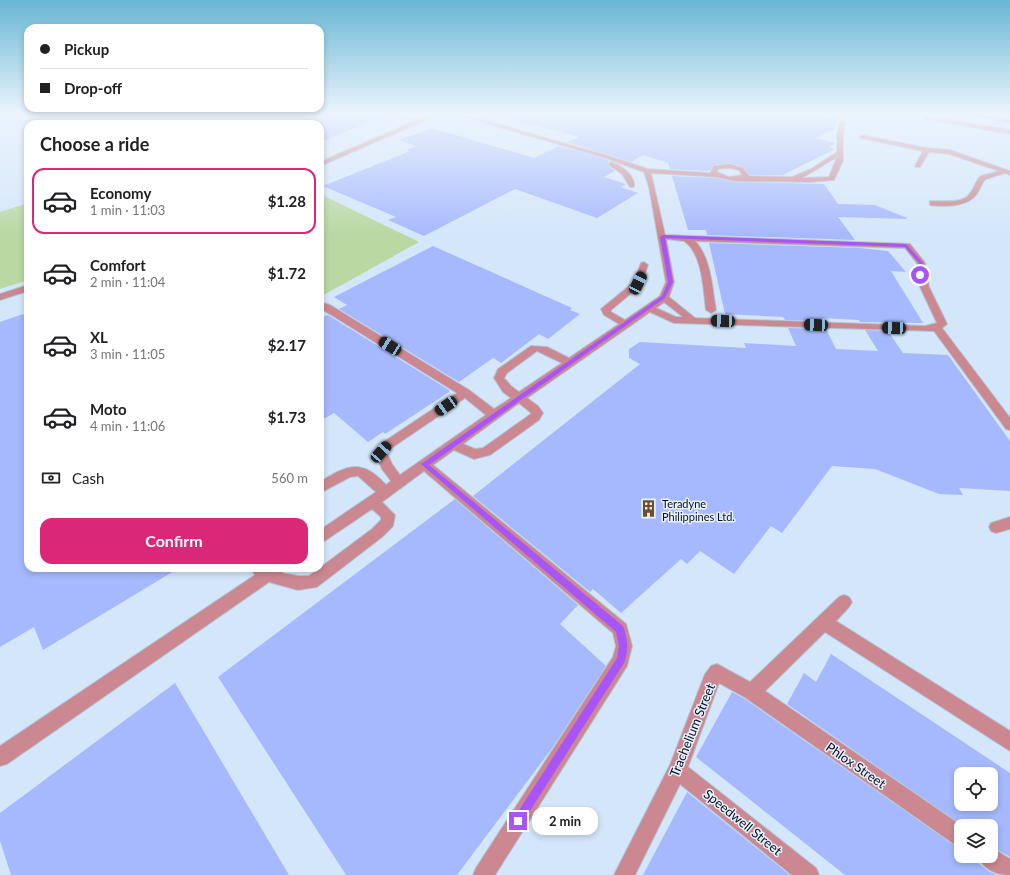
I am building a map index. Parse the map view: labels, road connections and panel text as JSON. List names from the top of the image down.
{
  "streets": {
    "street": ["Trachelium Street", "Phlox Street", "Speedwell Street"]
  },
  "crossings": [
    ["Trachelium Street", "Phlox Street"],
    ["Trachelium Street", "Speedwell Street"]
  ],
  "places": {
    "building": ["Teradyne Philippines Ltd."]
  },
  "page": {
    "banner": ["Pickup", "Drop-off"],
    "heading": "Choose a ride",
    "list": [
      {
        "name": "Economy",
        "note": "1 min · 11:03",
        "value": "$1.28"
      },
      {
        "name": "Comfort",
        "note": "2 min · 11:04",
        "value": "$1.72"
      },
      {
        "name": "XL",
        "note": "3 min · 11:05",
        "value": "$2.17"
      },
      {
        "name": "Moto",
        "note": "4 min · 11:06",
        "value": "$1.73"
      }
    ],
    "pay": ["Cash", "560 m"],
    "buttons": "Confirm",
    "bubble": "2 min"
  }
}
